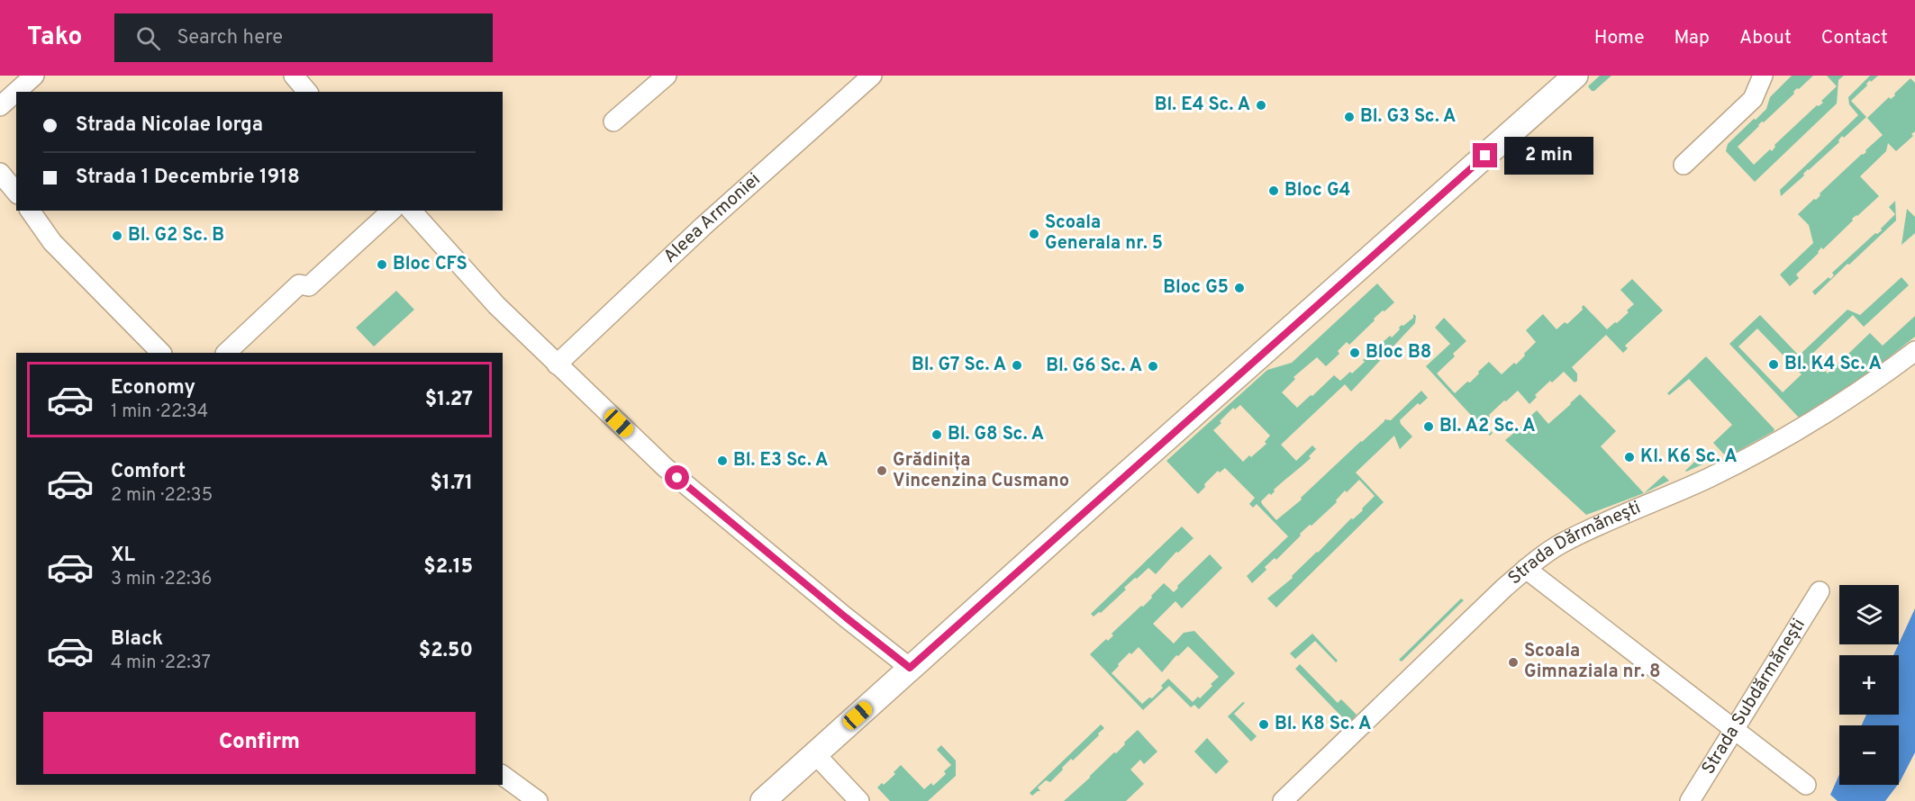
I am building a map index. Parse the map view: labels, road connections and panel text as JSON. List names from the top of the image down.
{
  "streets": {
    "street": ["Aleea Armoniei", "Strada Dărmănești", "Strada Subdărmănești"]
  },
  "places": [
    "Bl. E4 Sc. A",
    "Bl. G3 Sc. A",
    "Bloc G4",
    "Scoala Generala nr. 5",
    "Bl. G2 Sc. B",
    "Bloc CFS",
    "Bloc G5",
    "Bloc B8",
    "Bl. K4 Sc. A",
    "Bl. G7 Sc. A",
    "Bl. G6 Sc. A",
    "Bl. A2 Sc. A",
    "Bl. G8 Sc. A",
    "Kl. K6 Sc. A",
    "Bl. E3 Sc. A",
    "Grădinița Vincenzina Cusmano",
    "Scoala Gimnaziala nr. 8",
    "Bl. K8 Sc. A"
  ],
  "page": {
    "header": "Tako",
    "search": "Search here",
    "nav": [
      "Home",
      "Map",
      "About",
      "Contact"
    ],
    "banner": ["Strada Nicolae Iorga", "Strada 1 Decembrie 1918"],
    "bubble": "2 min",
    "list": [
      {
        "name": "Economy",
        "note": "1 min · 22:34",
        "value": "$1.27"
      },
      {
        "name": "Comfort",
        "note": "2 min · 22:35",
        "value": "$1.71"
      },
      {
        "name": "XL",
        "note": "3 min · 22:36",
        "value": "$2.15"
      },
      {
        "name": "Black",
        "note": "4 min · 22:37",
        "value": "$2.50"
      }
    ],
    "map_buttons": ["+", "−"],
    "buttons": "Confirm"
  }
}
